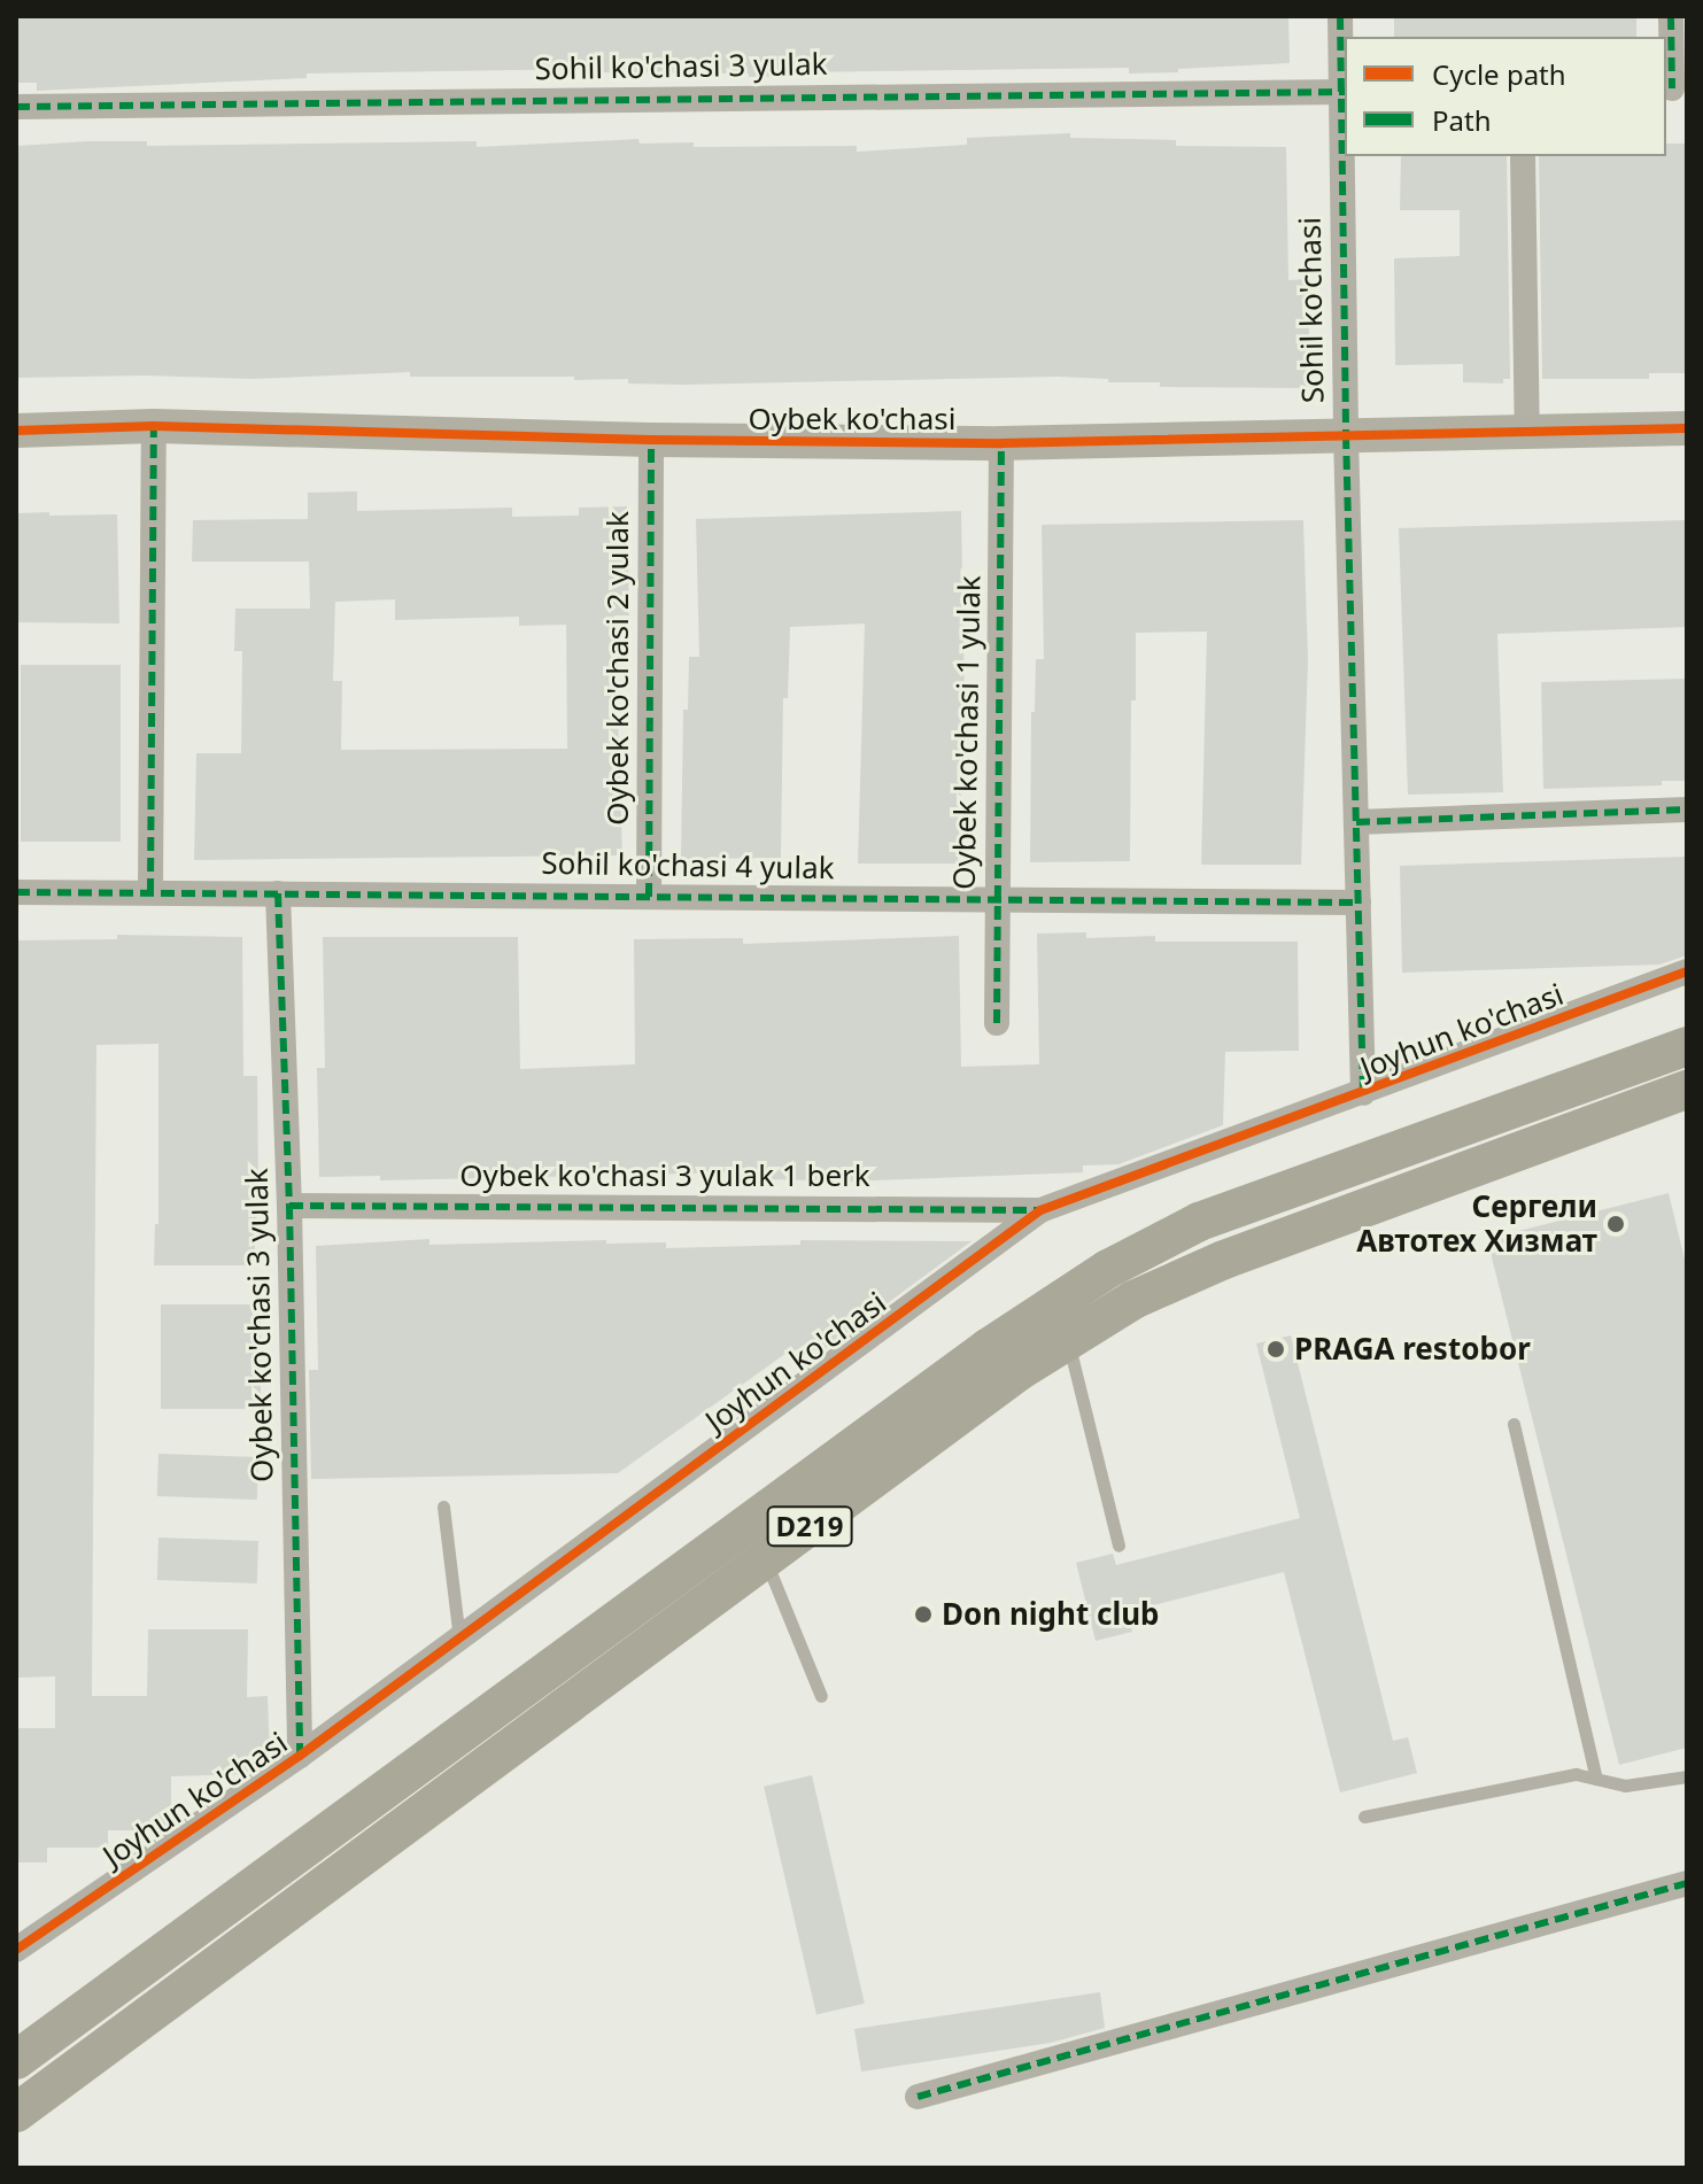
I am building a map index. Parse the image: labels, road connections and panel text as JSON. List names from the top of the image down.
{
  "streets": {
    "main road": ["D219"],
    "street": [
      "Sohil ko'chasi 3 yulak",
      "Sohil ko'chasi",
      "Oybek ko'chasi",
      "Oybek ko'chasi 2 yulak",
      "Oybek ko'chasi 1 yulak",
      "Sohil ko'chasi 4 yulak",
      "Joyhun ko'chasi",
      "Oybek ko'chasi 3 yulak 1 berk",
      "Oybek ko'chasi 3 yulak"
    ]
  },
  "crossings": [
    ["Sohil ko'chasi 3 yulak", "Sohil ko'chasi"],
    ["Sohil ko'chasi", "Oybek ko'chasi"],
    ["Sohil ko'chasi", "Sohil ko'chasi 4 yulak"],
    ["Sohil ko'chasi", "Joyhun ko'chasi"],
    ["Oybek ko'chasi", "Oybek ko'chasi 2 yulak"],
    ["Oybek ko'chasi", "Oybek ko'chasi 1 yulak"],
    ["Oybek ko'chasi 2 yulak", "Sohil ko'chasi 4 yulak"],
    ["Oybek ko'chasi 1 yulak", "Sohil ko'chasi 4 yulak"],
    ["Sohil ko'chasi 4 yulak", "Oybek ko'chasi 3 yulak"],
    ["Joyhun ko'chasi", "Oybek ko'chasi 3 yulak 1 berk"],
    ["Joyhun ko'chasi", "Oybek ko'chasi 3 yulak"],
    ["Oybek ko'chasi 3 yulak 1 berk", "Oybek ko'chasi 3 yulak"]
  ],
  "places": ["Сергели Автотех Хизмат", "PRAGA restobor", "Don night club"],
  "legend": ["Cycle path", "Path"]
}
